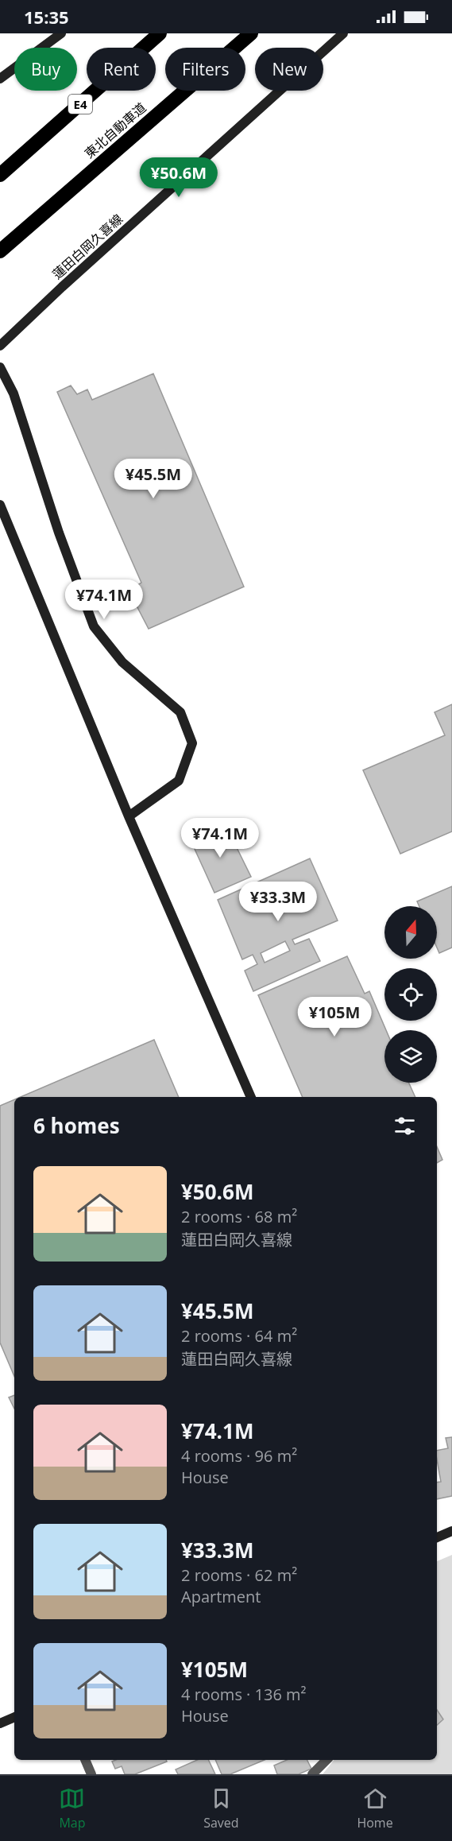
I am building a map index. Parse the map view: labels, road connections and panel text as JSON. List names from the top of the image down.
{
  "streets": {
    "highway": ["E4", "東北自動車道"],
    "street": ["蓮田白岡久喜線"]
  },
  "north": "top",
  "page": {
    "status": "15:35",
    "chip": [
      "Buy",
      "Rent",
      "Filters",
      "New"
    ],
    "price": [
      "¥50.6M",
      "¥45.5M",
      "¥74.1M",
      "¥74.1M",
      "¥33.3M",
      "¥105M"
    ],
    "heading": "6 homes",
    "list": [
      {
        "name": "¥50.6M",
        "note": "2 rooms · 68 m² · 蓮田白岡久喜線"
      },
      {
        "name": "¥45.5M",
        "note": "2 rooms · 64 m² · 蓮田白岡久喜線"
      },
      {
        "name": "¥74.1M",
        "note": "4 rooms · 96 m² · House"
      },
      {
        "name": "¥33.3M",
        "note": "2 rooms · 62 m² · Apartment"
      },
      {
        "name": "¥105M",
        "note": "4 rooms · 136 m² · House"
      }
    ],
    "tabs": ["Map", "Saved", "Home"]
  }
}
